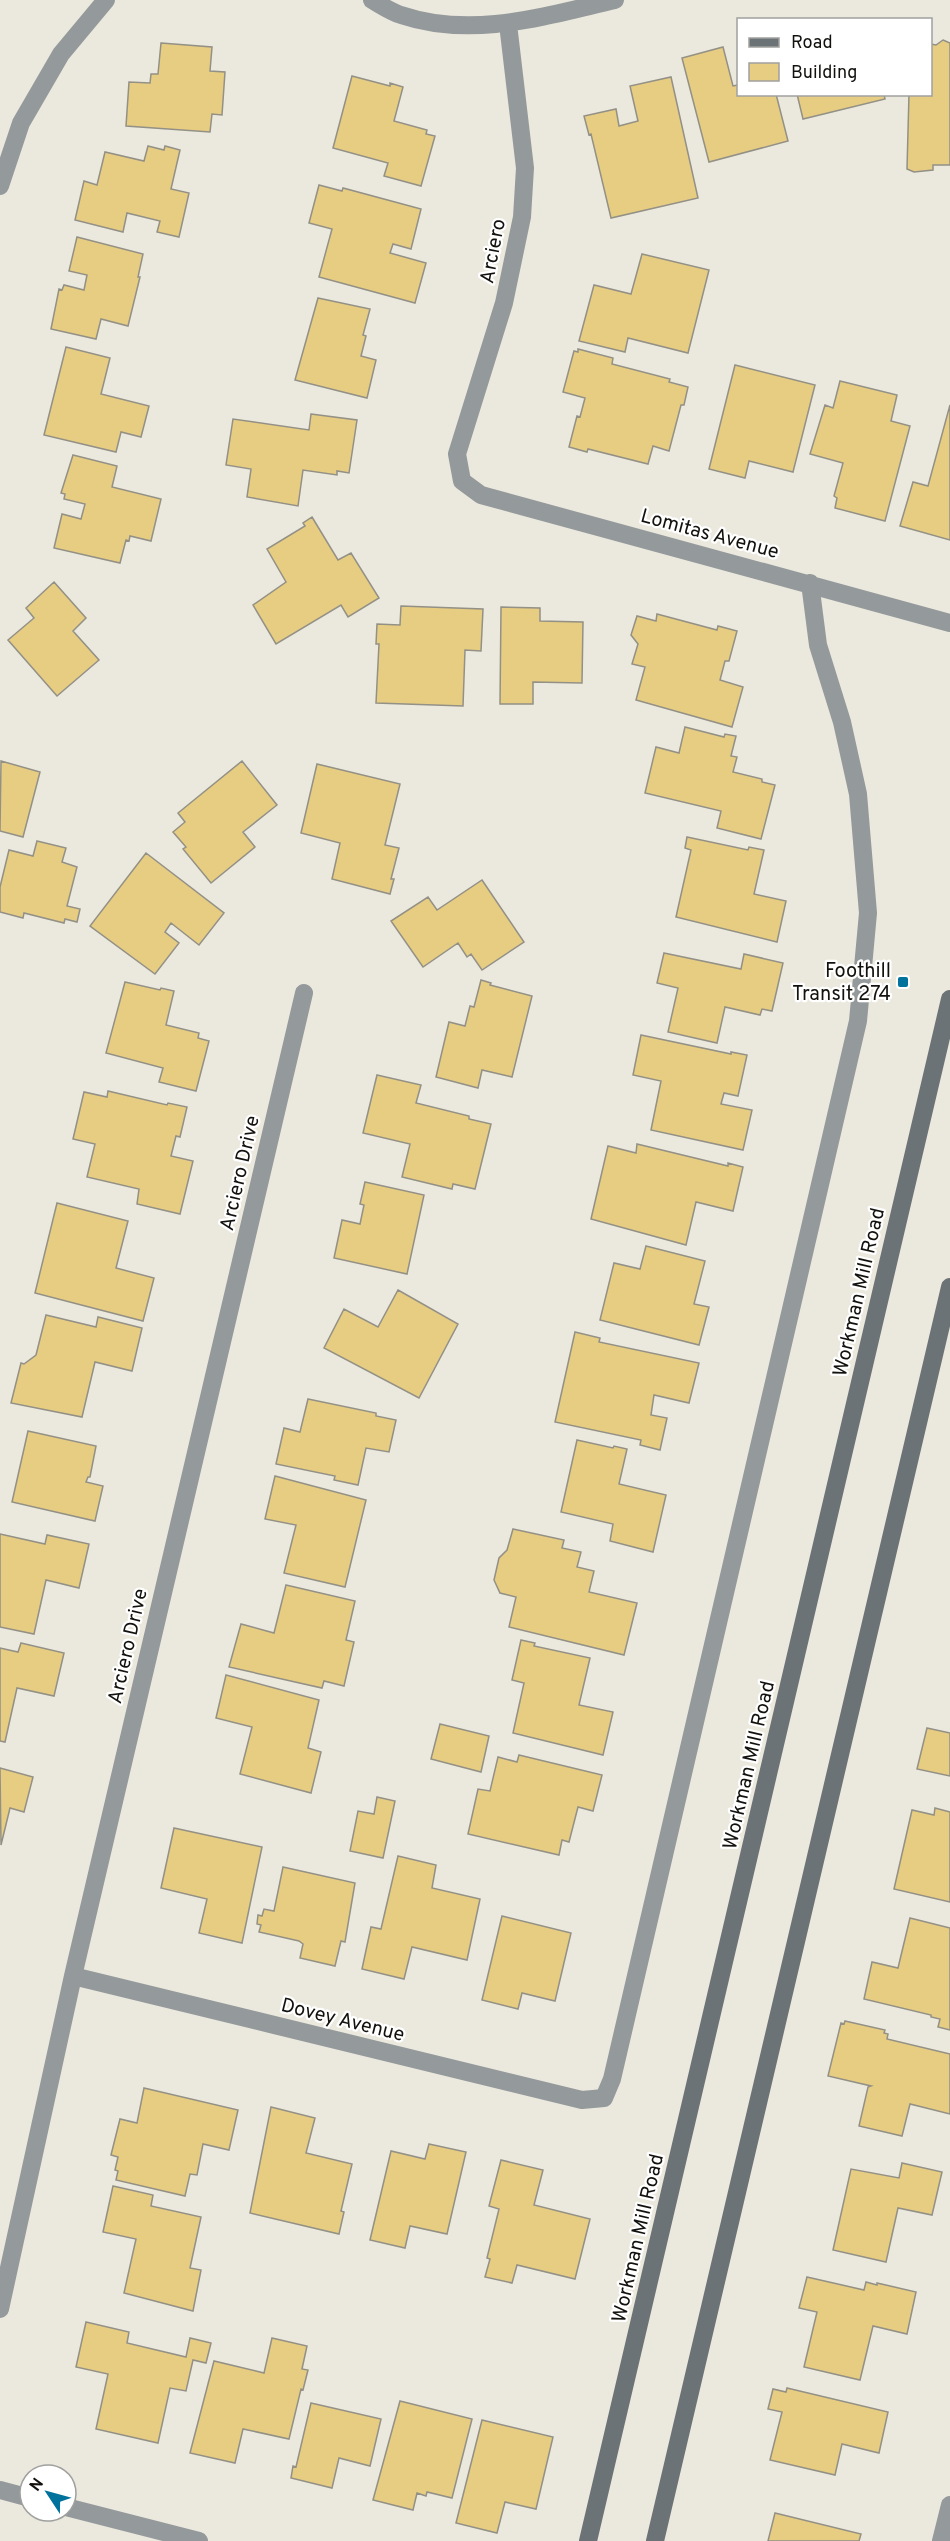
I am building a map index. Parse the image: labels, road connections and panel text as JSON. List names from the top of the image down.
{
  "streets": {
    "main road": ["Workman Mill Road"],
    "street": [
      "Arciero",
      "Lomitas Avenue",
      "Arciero Drive",
      "Dovey Avenue"
    ]
  },
  "crossings": [
    ["Arciero", "Lomitas Avenue"],
    ["Lomitas Avenue", "Dovey Avenue"],
    ["Arciero Drive", "Dovey Avenue"]
  ],
  "places": {
    "transit": ["Foothill Transit 274"]
  },
  "legend": ["Road", "Building"],
  "north": "top left"
}
